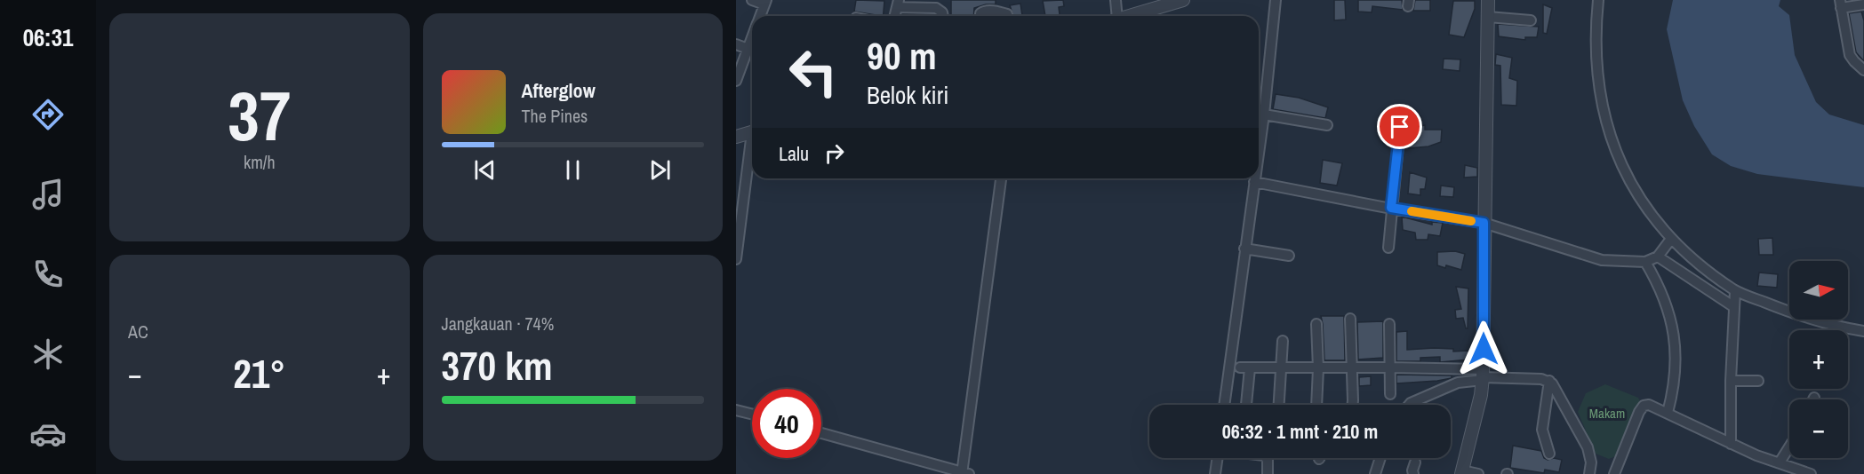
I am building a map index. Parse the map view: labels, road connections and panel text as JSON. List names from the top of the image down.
{
  "parks": ["Makam"],
  "north": "right",
  "page": {
    "tabs": "06:31",
    "tile": [
      ["37", "km/h"],
      "AC",
      ["Jangkauan · 74%", "370 km"]
    ],
    "turn": ["90 m", "Belok kiri"],
    "song": ["Afterglow", "The Pines"],
    "then": "Lalu",
    "map_buttons": ["+", "−"],
    "heat": ["−", "21°", "+"],
    "limit": "40",
    "trip": "06:32 · 1 mnt · 210 m"
  }
}
